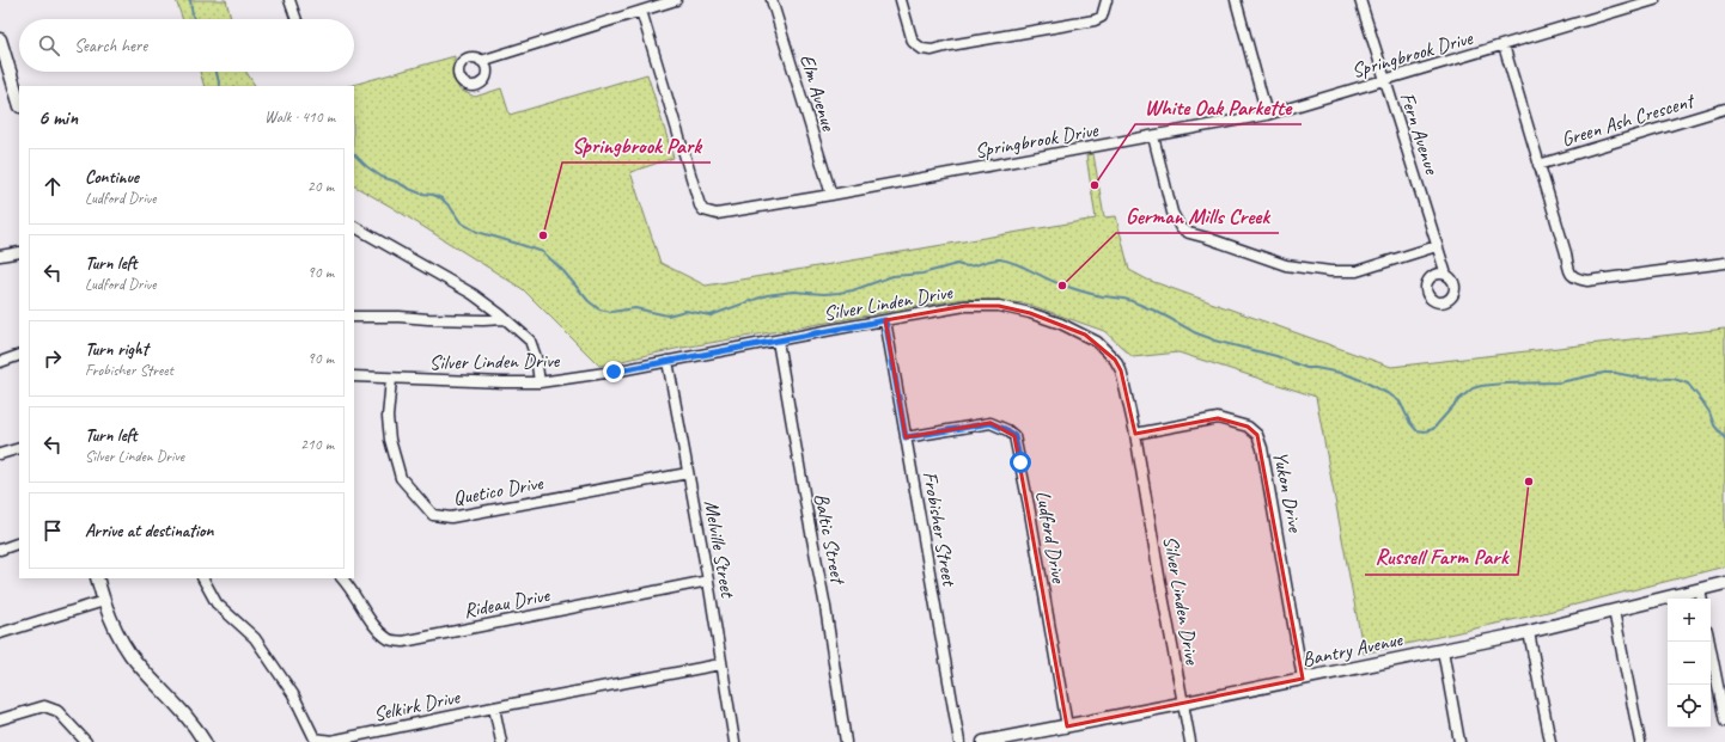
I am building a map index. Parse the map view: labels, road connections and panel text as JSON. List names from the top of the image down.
{
  "streets": {
    "street": [
      "Springbrook Drive",
      "Elm Avenue",
      "Green Ash Crescent",
      "Fern Avenue",
      "Silver Linden Drive",
      "Quetico Drive",
      "Yukon Drive",
      "Frobisher Street",
      "Ludford Drive",
      "Baltic Street",
      "Melville Street",
      "Rideau Drive",
      "Bantry Avenue",
      "Selkirk Drive"
    ]
  },
  "crossings": [
    ["Springbrook Drive", "Elm Avenue"],
    ["Springbrook Drive", "Green Ash Crescent"],
    ["Springbrook Drive", "Fern Avenue"],
    ["Silver Linden Drive", "Quetico Drive"],
    ["Silver Linden Drive", "Yukon Drive"],
    ["Silver Linden Drive", "Frobisher Street"],
    ["Silver Linden Drive", "Baltic Street"],
    ["Silver Linden Drive", "Melville Street"],
    ["Silver Linden Drive", "Bantry Avenue"],
    ["Quetico Drive", "Melville Street"],
    ["Yukon Drive", "Bantry Avenue"],
    ["Frobisher Street", "Ludford Drive"],
    ["Ludford Drive", "Bantry Avenue"],
    ["Melville Street", "Rideau Drive"],
    ["Melville Street", "Selkirk Drive"]
  ],
  "places": [
    "White Oak Parkette",
    "Springbrook Park",
    "German Mills Creek",
    "Russell Farm Park"
  ],
  "page": {
    "search": "Search here",
    "heading": ["6 min", "Walk · 410 m"],
    "list": [
      ["Continue", "Ludford Drive", "20 m"],
      ["Turn left", "Ludford Drive", "90 m"],
      ["Turn right", "Frobisher Street", "90 m"],
      ["Turn left", "Silver Linden Drive", "210 m"],
      "Arrive at destination"
    ],
    "map_buttons": ["+", "−"]
  }
}
